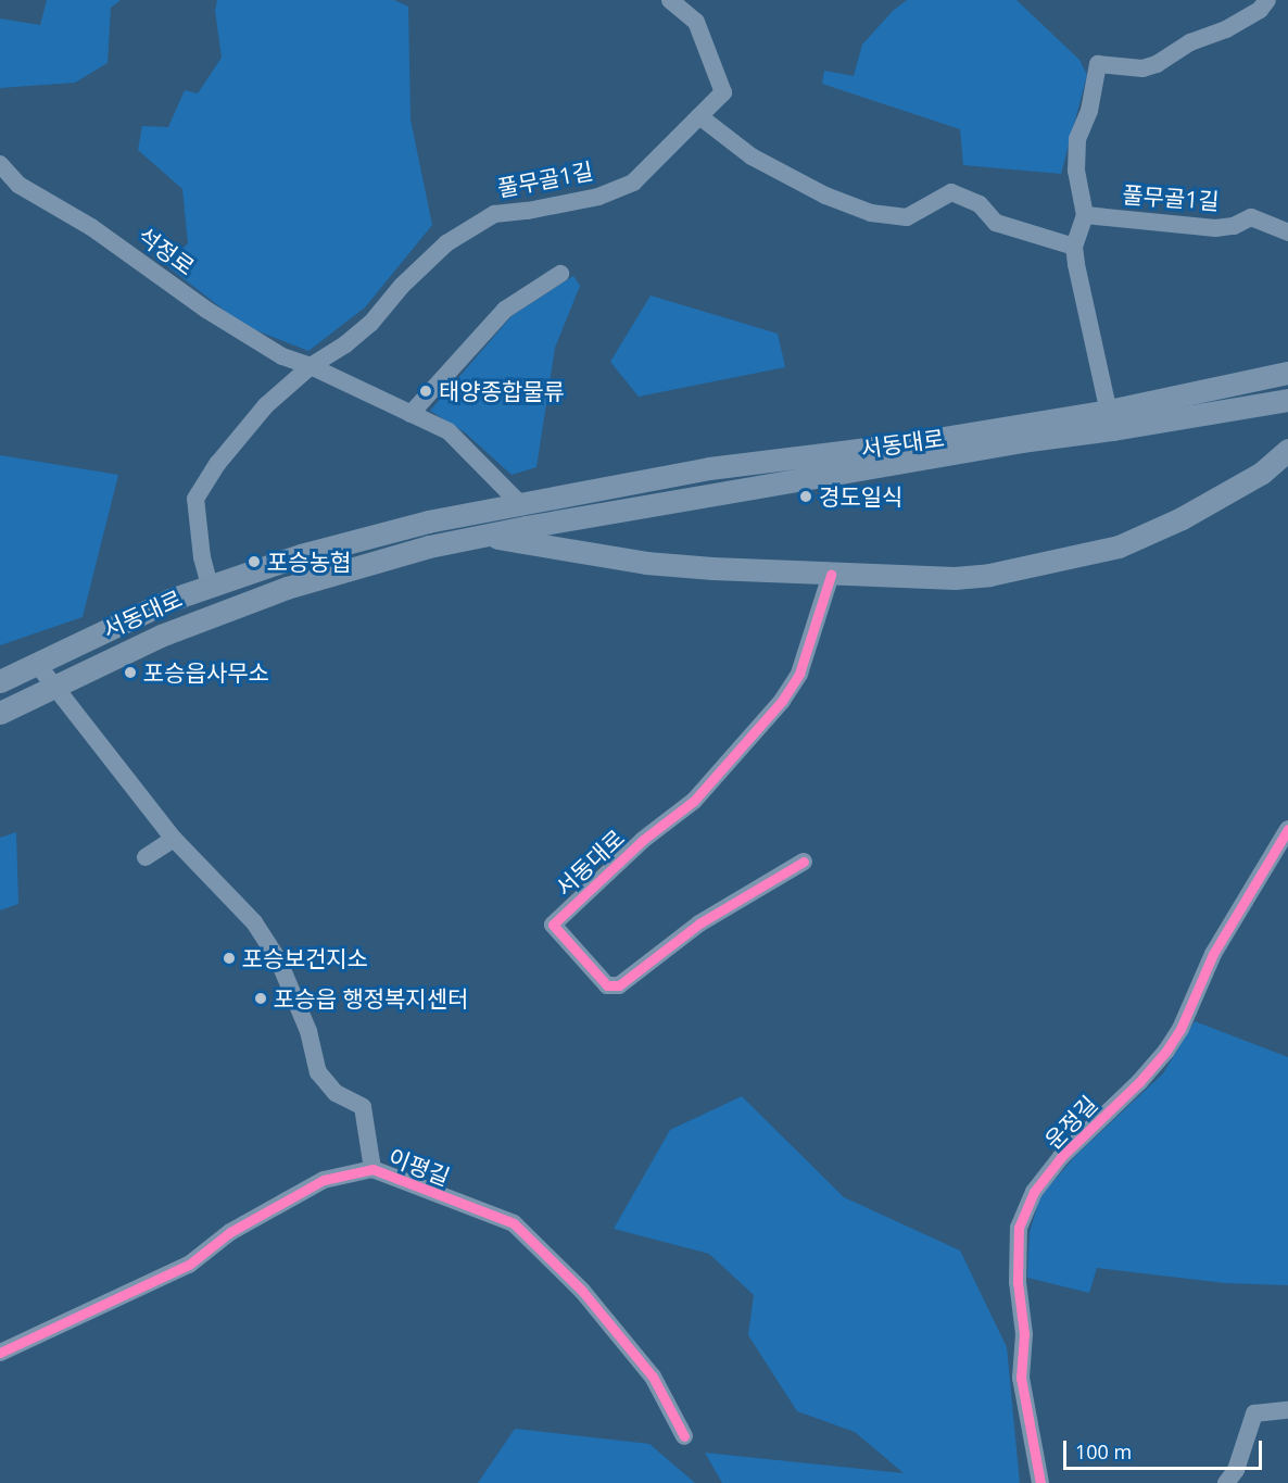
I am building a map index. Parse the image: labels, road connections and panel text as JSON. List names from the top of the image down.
{
  "streets": {
    "main road": ["서동대로"],
    "street": [
      "풀무골1길",
      "석정로",
      "운정길",
      "이평길"
    ]
  },
  "crossings": [
    ["풀무골1길", "석정로"],
    ["풀무골1길", "서동대로"]
  ],
  "places": [
    "태양종합물류",
    "경도일식",
    "포승농협",
    "포승읍사무소",
    "포승보건지소",
    "포승읍 행정복지센터"
  ],
  "scale_bar": "100 m"
}
